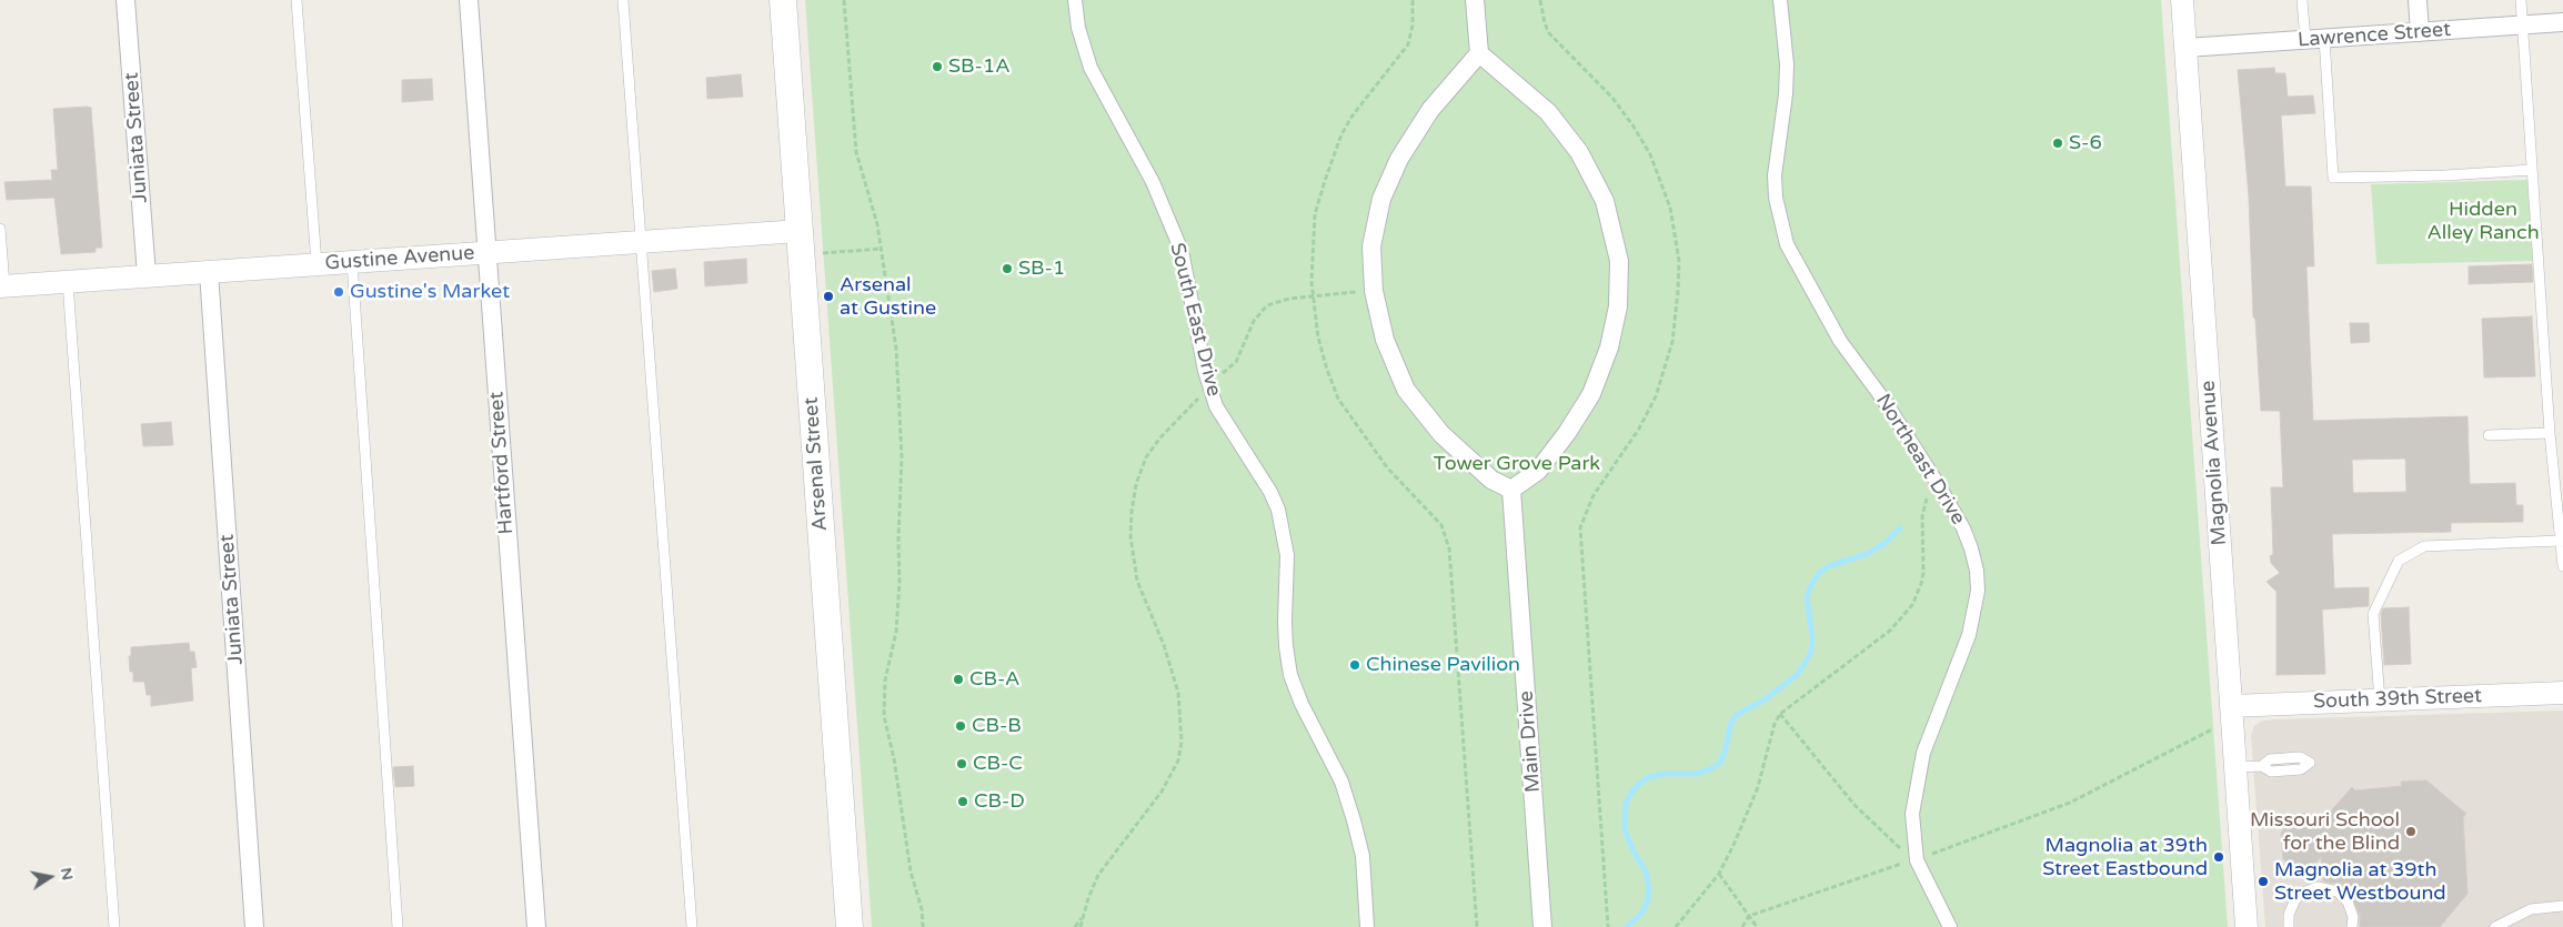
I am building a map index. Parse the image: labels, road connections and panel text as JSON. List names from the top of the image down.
{
  "streets": {
    "main road": ["Arsenal Street"],
    "street": [
      "Lawrence Street",
      "Juniata Street",
      "Gustine Avenue",
      "South East Drive",
      "Northeast Drive",
      "Hartford Street",
      "Magnolia Avenue",
      "South 39th Street",
      "Main Drive"
    ]
  },
  "crossings": [
    ["Lawrence Street", "Magnolia Avenue"],
    ["Juniata Street", "Gustine Avenue"],
    ["Gustine Avenue", "Hartford Street"],
    ["Gustine Avenue", "Arsenal Street"],
    ["Magnolia Avenue", "South 39th Street"]
  ],
  "parks": ["Hidden Alley Ranch", "Tower Grove Park"],
  "places": [
    "SB-1A",
    "S-6",
    "SB-1",
    "Gustine's Market",
    "Arsenal at Gustine",
    "Chinese Pavilion",
    "CB-A",
    "CB-B",
    "CB-C",
    "CB-D",
    "Missouri School for the Blind",
    "Magnolia at 39th Street Eastbound",
    "Magnolia at 39th Street Westbound"
  ],
  "north": "right"
}
